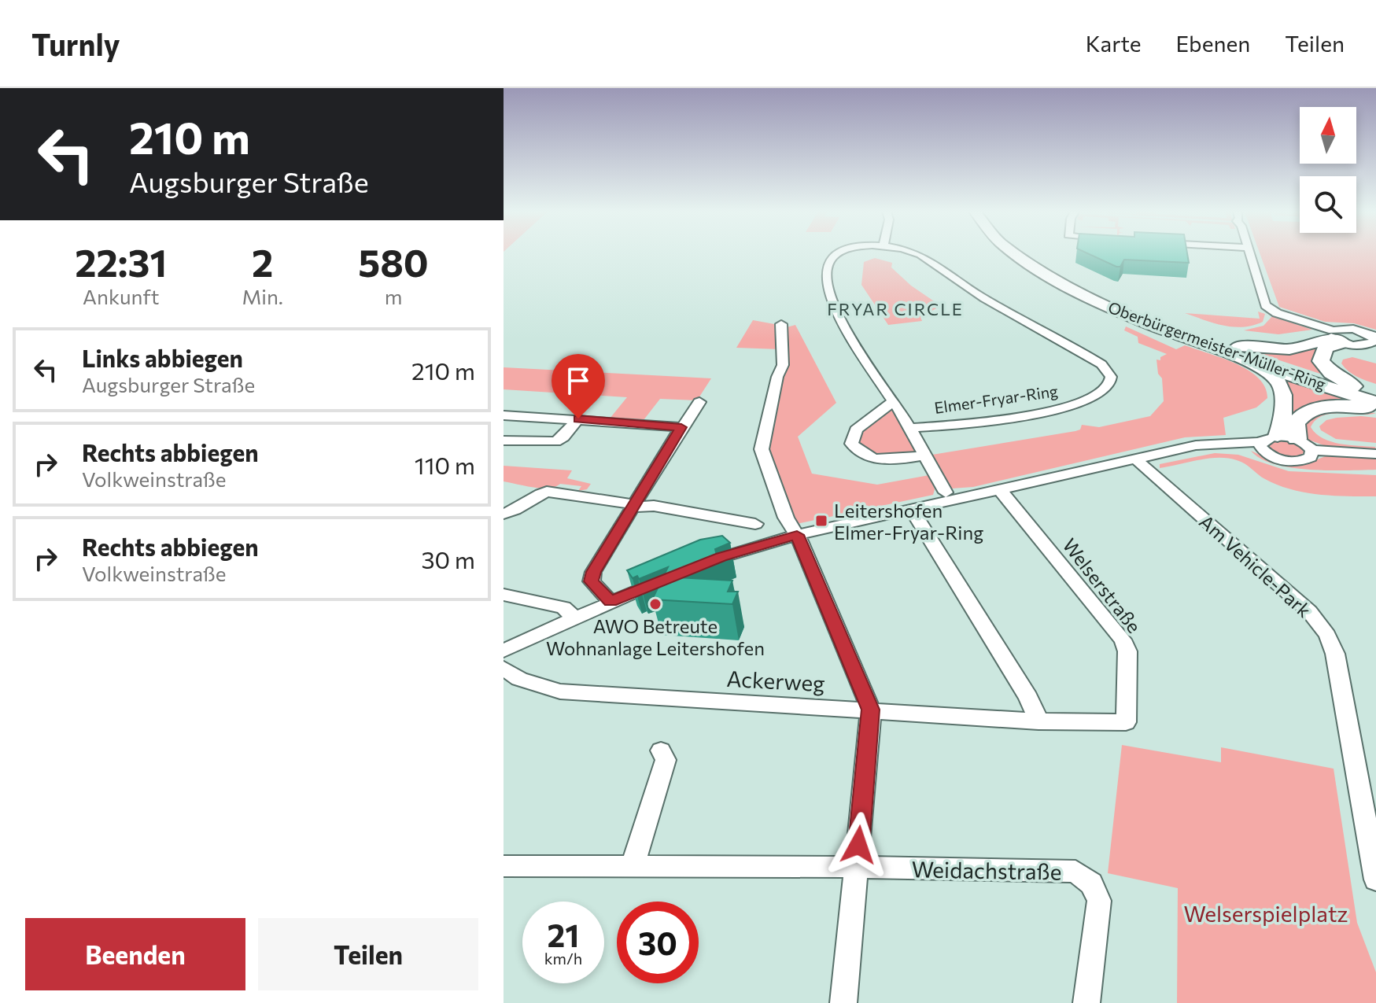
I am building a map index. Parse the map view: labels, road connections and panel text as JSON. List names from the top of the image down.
{
  "streets": {
    "highway": ["Oberbürgermeister-Müller-Ring"],
    "street": [
      "Elmer-Fryar-Ring",
      "Am Vehicle-Park",
      "Welserstraße",
      "Ackerweg",
      "Weidachstraße"
    ]
  },
  "crossings": [
    ["Welserstraße", "Ackerweg"]
  ],
  "districts": ["FRYAR CIRCLE"],
  "parks": ["Welserspielplatz"],
  "places": {
    "transit": ["Leitershofen Elmer-Fryar-Ring"],
    "other": ["AWO Betreute Wohnanlage Leitershofen"]
  },
  "north": "top",
  "page": {
    "header": "Turnly",
    "nav": ["Karte", "Ebenen", "Teilen"],
    "turn": ["210 m", "Augsburger Straße"],
    "eta": [
      "22:31",
      "Ankunft",
      "2",
      "Min.",
      "580",
      "m"
    ],
    "list": [
      {
        "name": "Links abbiegen",
        "note": "Augsburger Straße",
        "value": "210 m"
      },
      {
        "name": "Rechts abbiegen",
        "note": "Volkweinstraße",
        "value": "110 m"
      },
      {
        "name": "Rechts abbiegen",
        "note": "Volkweinstraße",
        "value": "30 m"
      }
    ],
    "speed": "21 km/h",
    "limit": "30",
    "buttons": ["Beenden", "Teilen"]
  }
}
